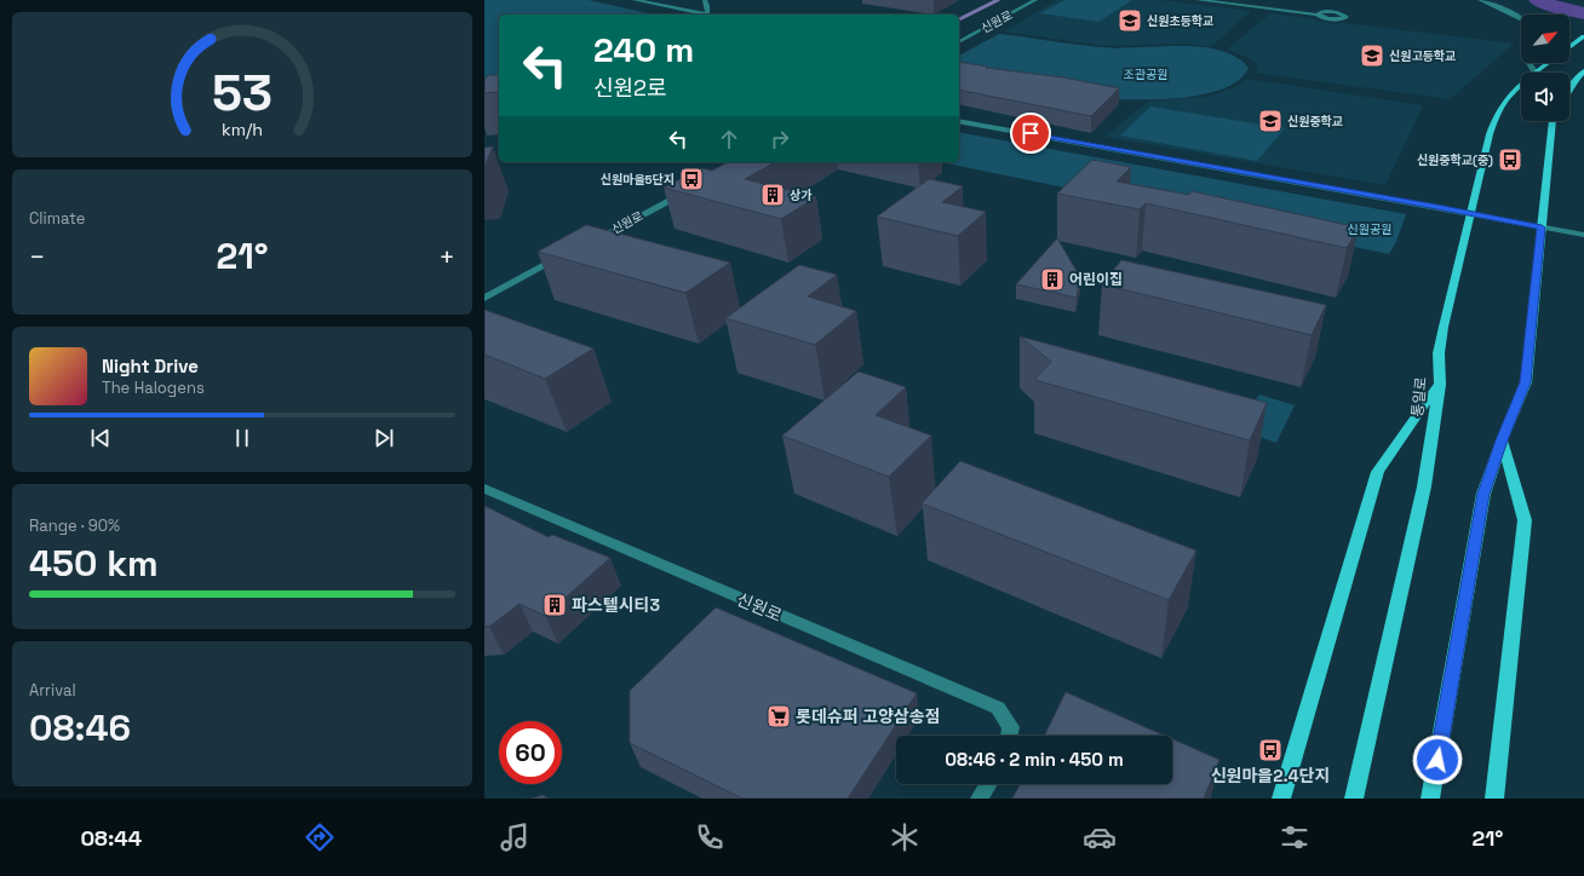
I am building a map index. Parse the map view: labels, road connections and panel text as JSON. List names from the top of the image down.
{
  "streets": {
    "main road": ["통일로"],
    "street": ["신원로"]
  },
  "parks": ["조관공원", "신원공원"],
  "places": {
    "school or university": ["신원초등학교", "신원고등학교", "신원중학교"],
    "bus stop": ["신원중학교(중)", "신원마을5단지", "신원마을2.4단지"],
    "building": ["상가", "어린이집", "파스텔시티3"],
    "supermarket": ["롯데슈퍼 고양삼송점"]
  },
  "north": "top right",
  "page": {
    "turn": ["240 m", "신원2로"],
    "tile": [
      "Climate",
      ["Range · 90%", "450 km"],
      ["Arrival", "08:46"]
    ],
    "heat": ["−", "21°", "+"],
    "song": ["Night Drive", "The Halogens"],
    "limit": "60",
    "trip": "08:46 · 2 min · 450 m",
    "tabs": ["08:44", "21°"],
    "gauge": ["53", "km/h"]
  }
}
